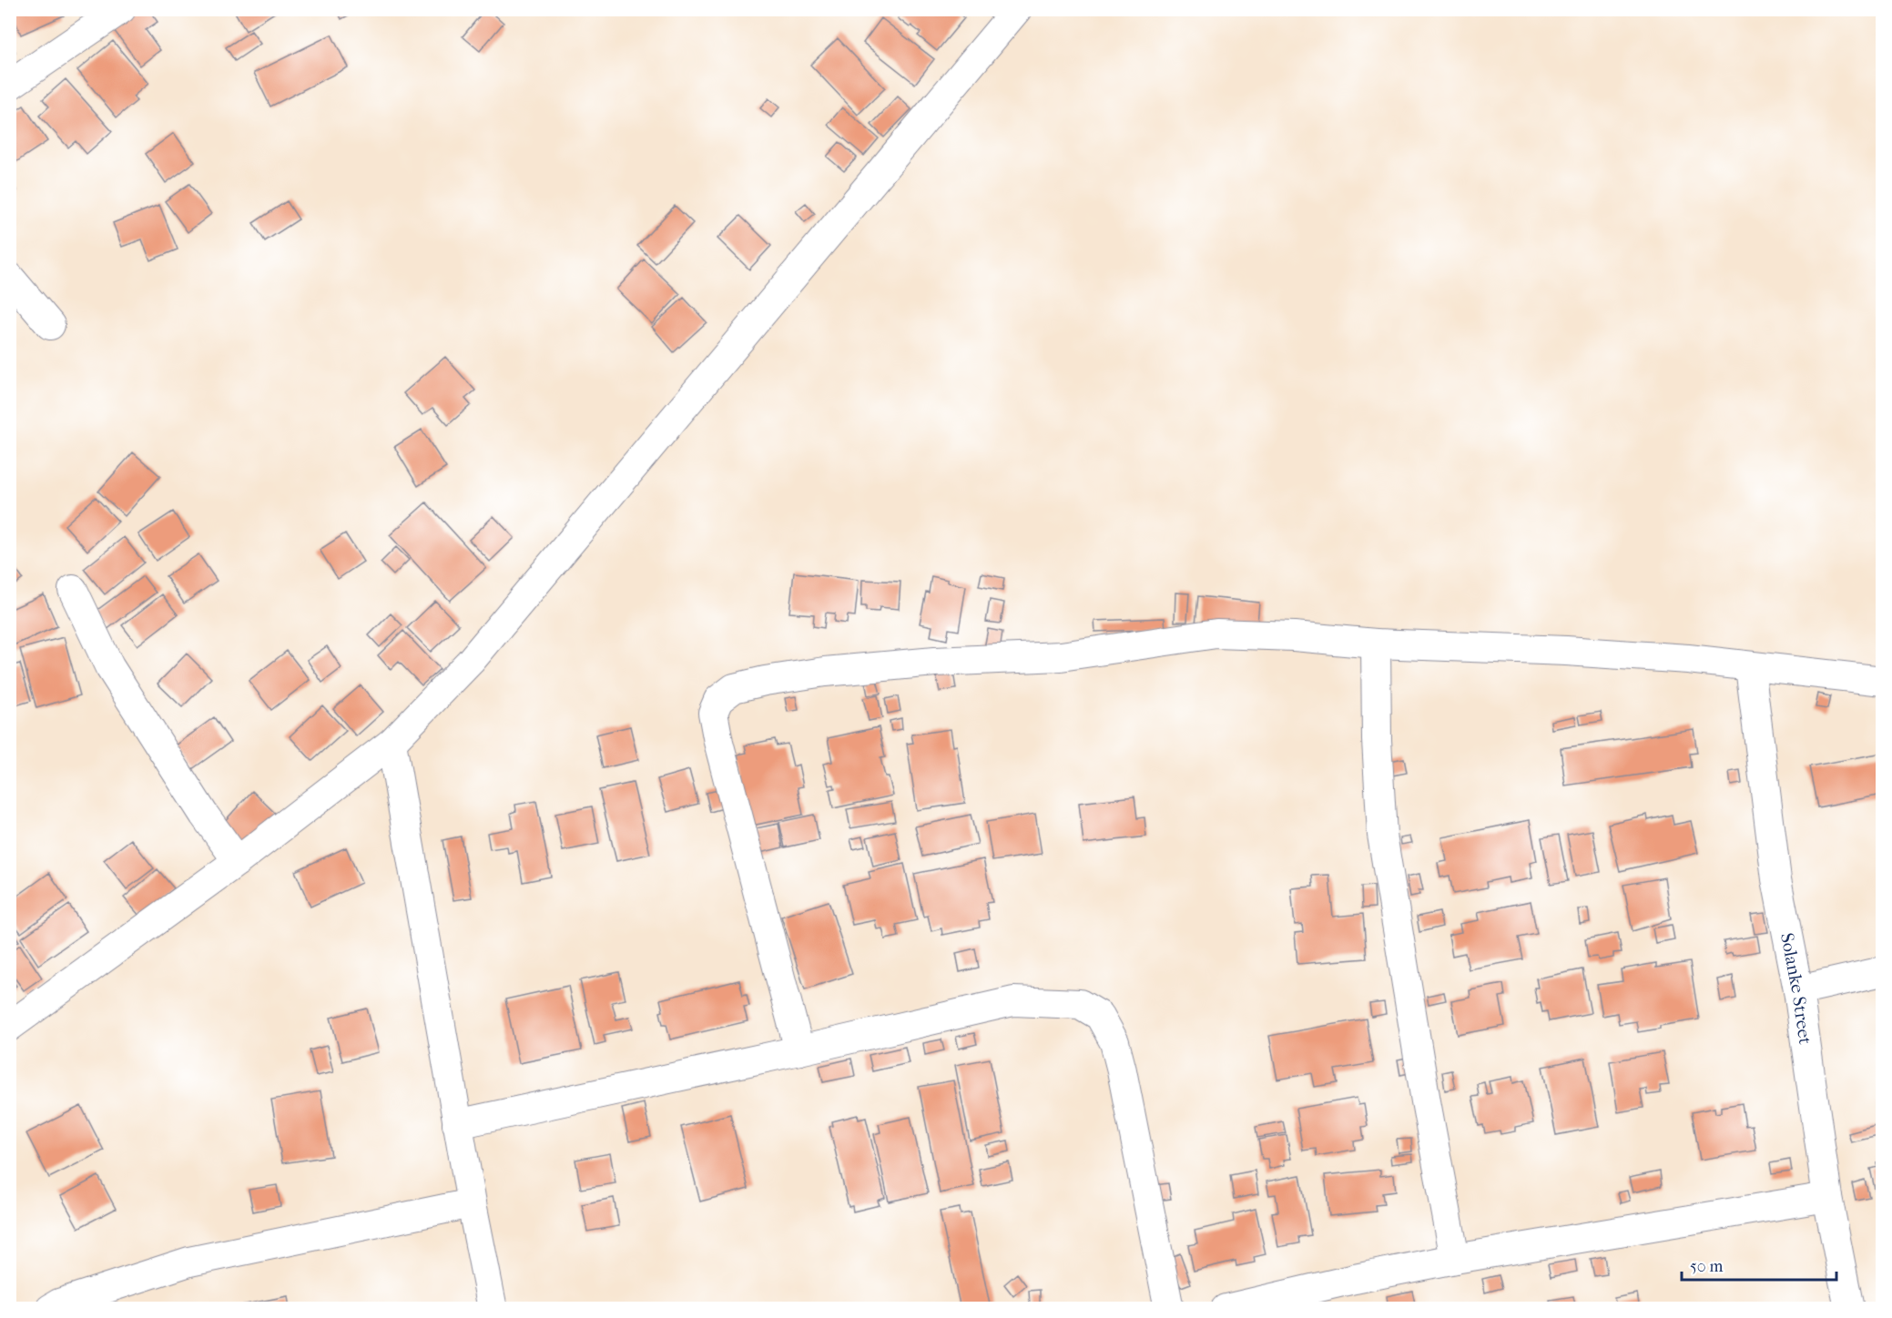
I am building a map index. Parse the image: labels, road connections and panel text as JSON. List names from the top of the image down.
{
  "streets": {
    "street": ["Solanke Street"]
  },
  "scale_bar": "50 m"
}
